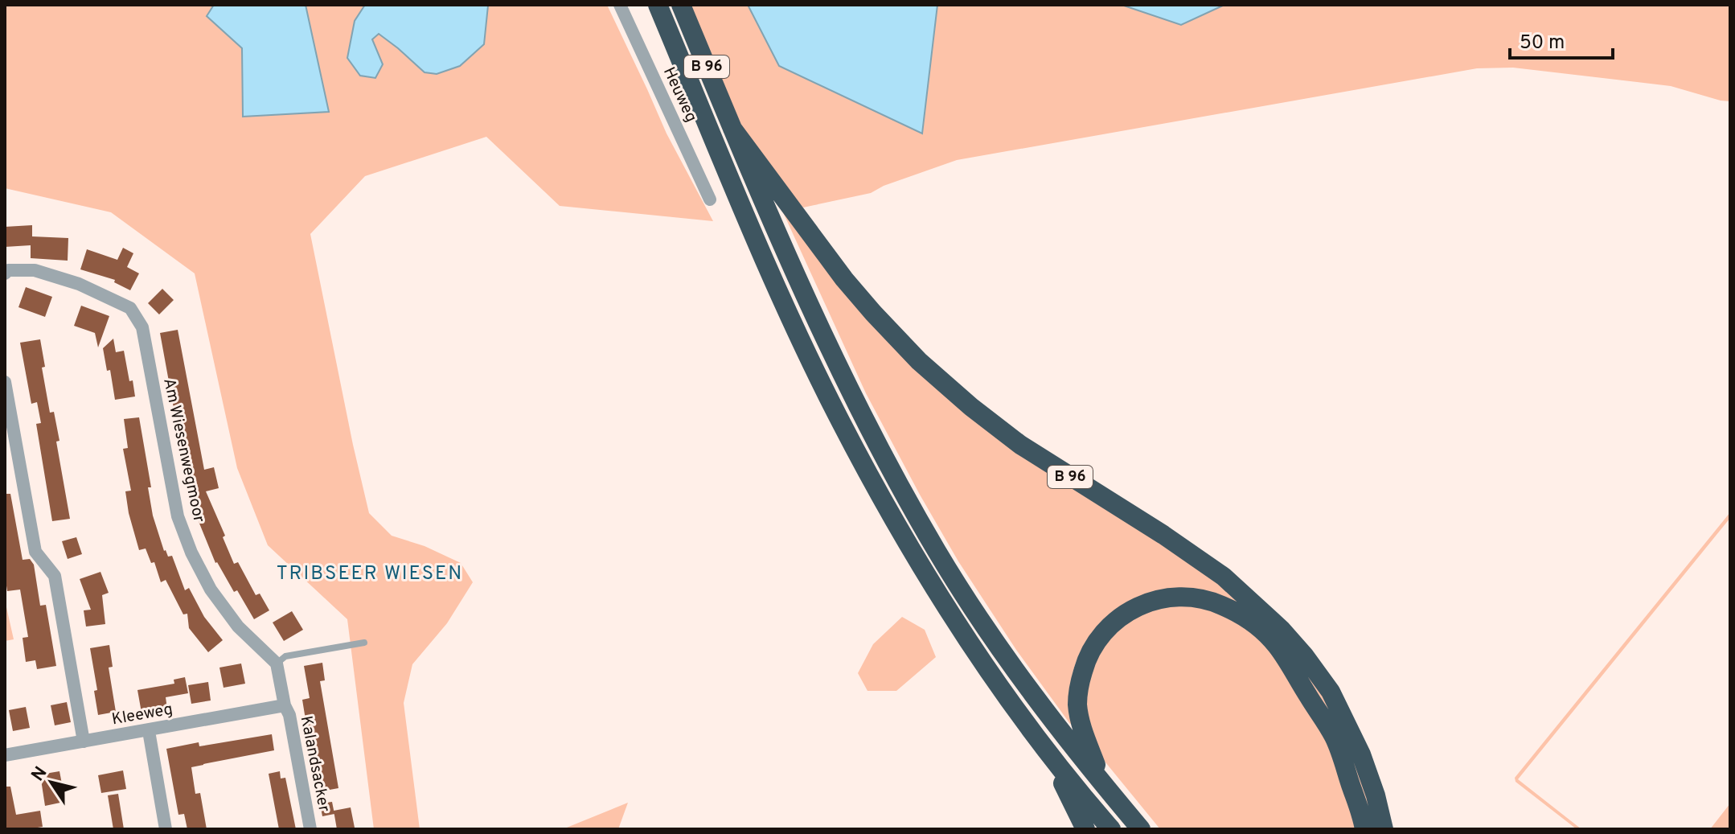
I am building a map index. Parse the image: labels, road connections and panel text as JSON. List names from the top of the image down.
{
  "streets": {
    "highway": ["B 96"],
    "street": [
      "Heuweg",
      "Am Wiesenwegmoor",
      "Kleeweg",
      "Kalandsacker"
    ]
  },
  "crossings": [
    ["Kleeweg", "Kalandsacker"]
  ],
  "districts": ["TRIBSEER WIESEN"],
  "scale_bar": "50 m",
  "north": "top left"
}
